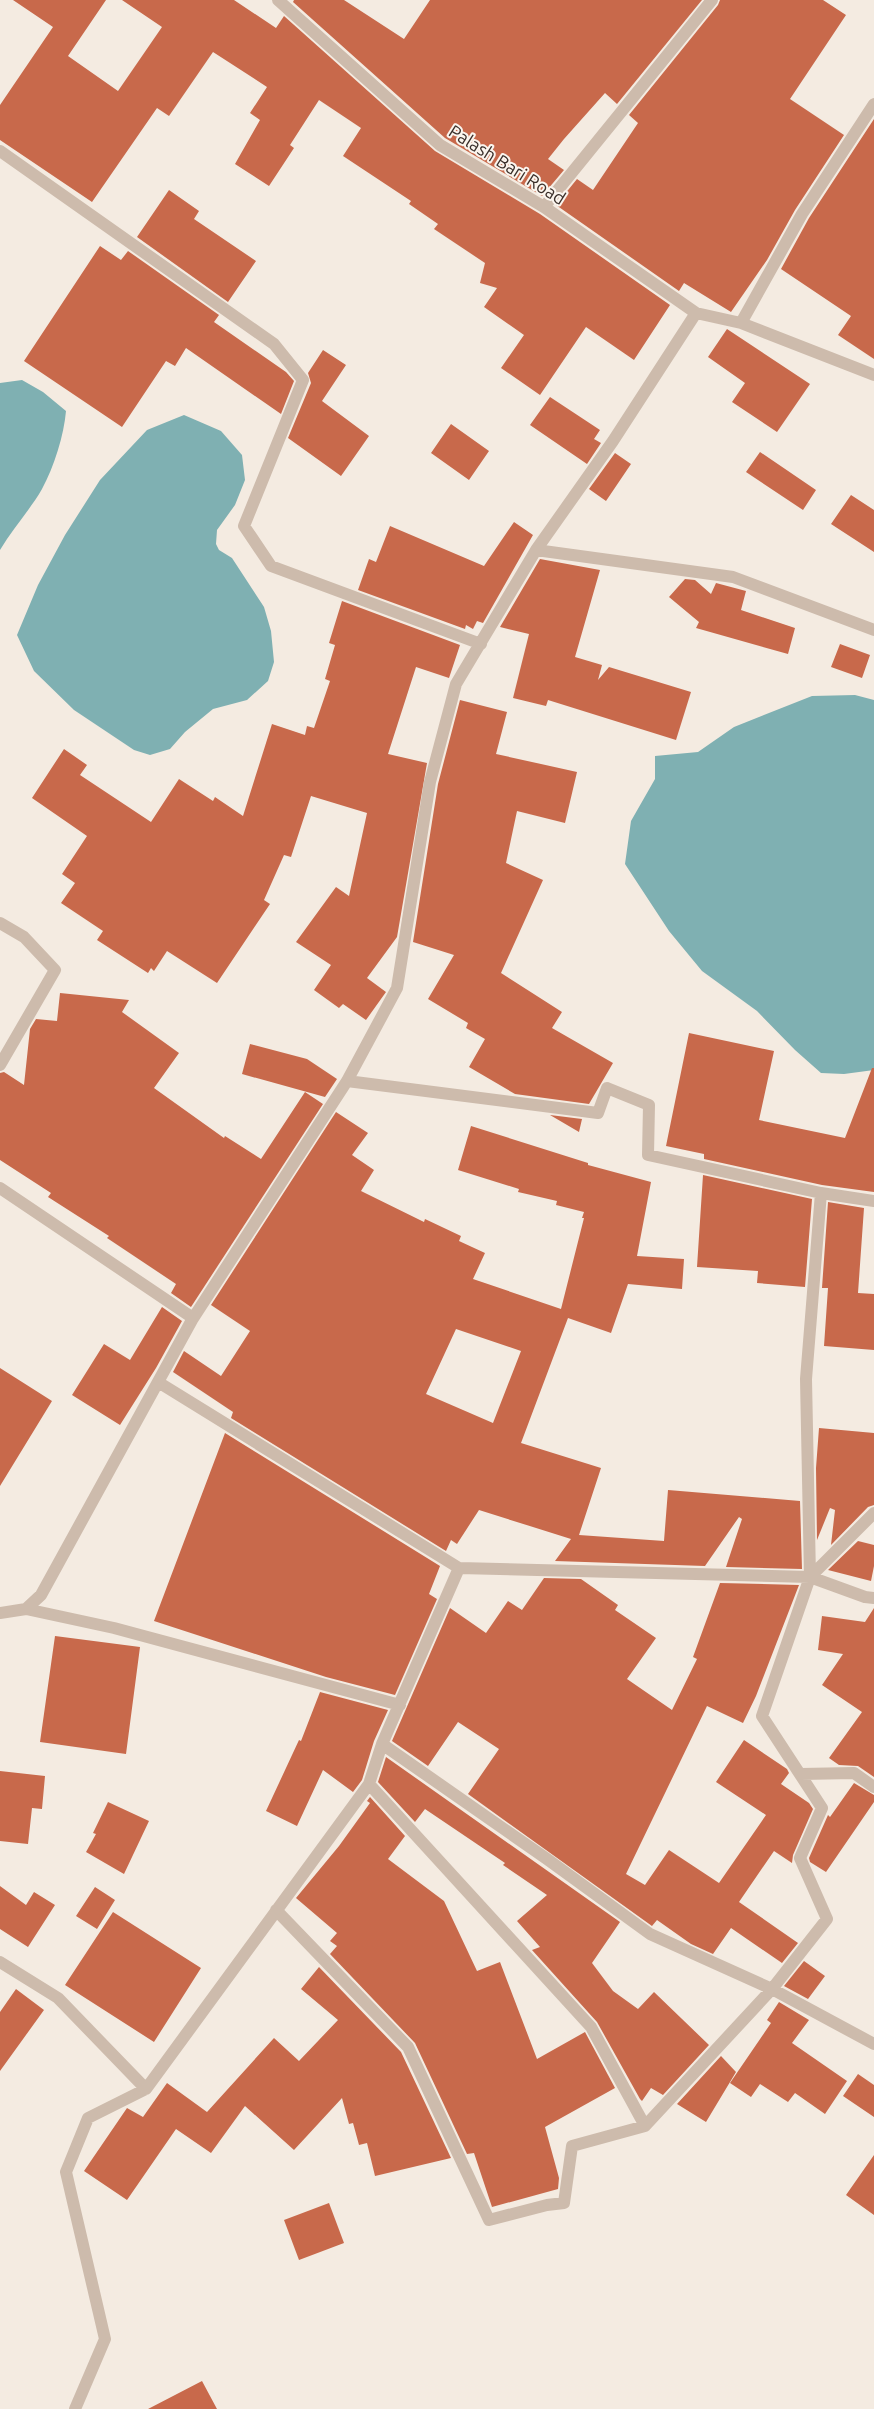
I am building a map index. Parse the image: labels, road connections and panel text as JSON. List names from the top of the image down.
{
  "streets": {
    "street": ["Palash Bari Road"]
  }
}
